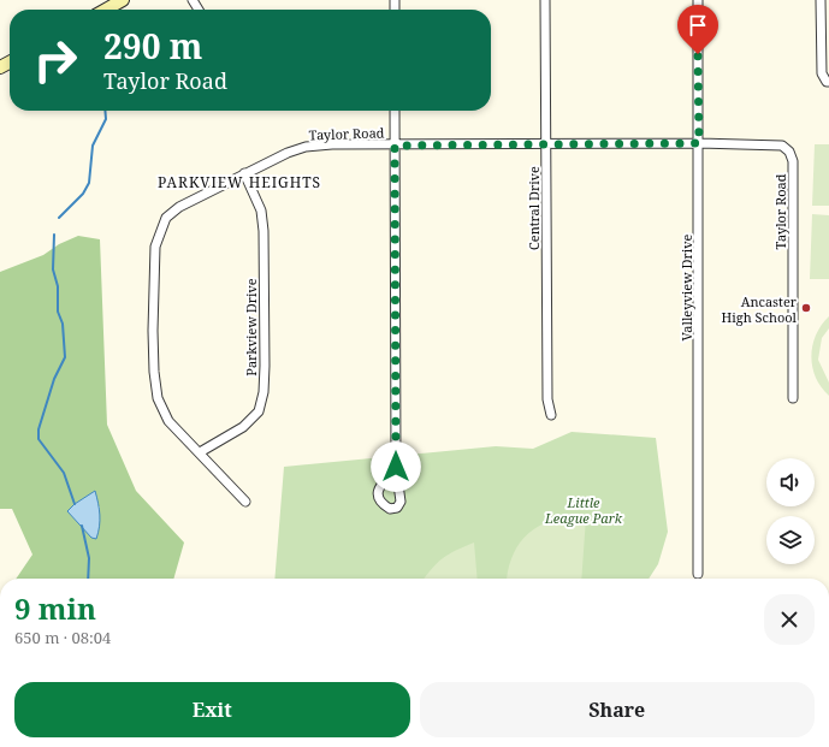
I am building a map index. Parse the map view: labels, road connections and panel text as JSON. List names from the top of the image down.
{
  "streets": {
    "street": [
      "Taylor Road",
      "Central Drive",
      "Valleyview Drive",
      "Parkview Drive"
    ]
  },
  "crossings": [
    ["Taylor Road", "Central Drive"],
    ["Taylor Road", "Valleyview Drive"],
    ["Taylor Road", "Parkview Drive"]
  ],
  "districts": ["PARKVIEW HEIGHTS"],
  "parks": ["Little League Park"],
  "places": ["Ancaster High School"],
  "page": {
    "turn": ["290 m", "Taylor Road"],
    "heading": ["9 min", "650 m · 08:04"],
    "buttons": ["Exit", "Share"]
  }
}
